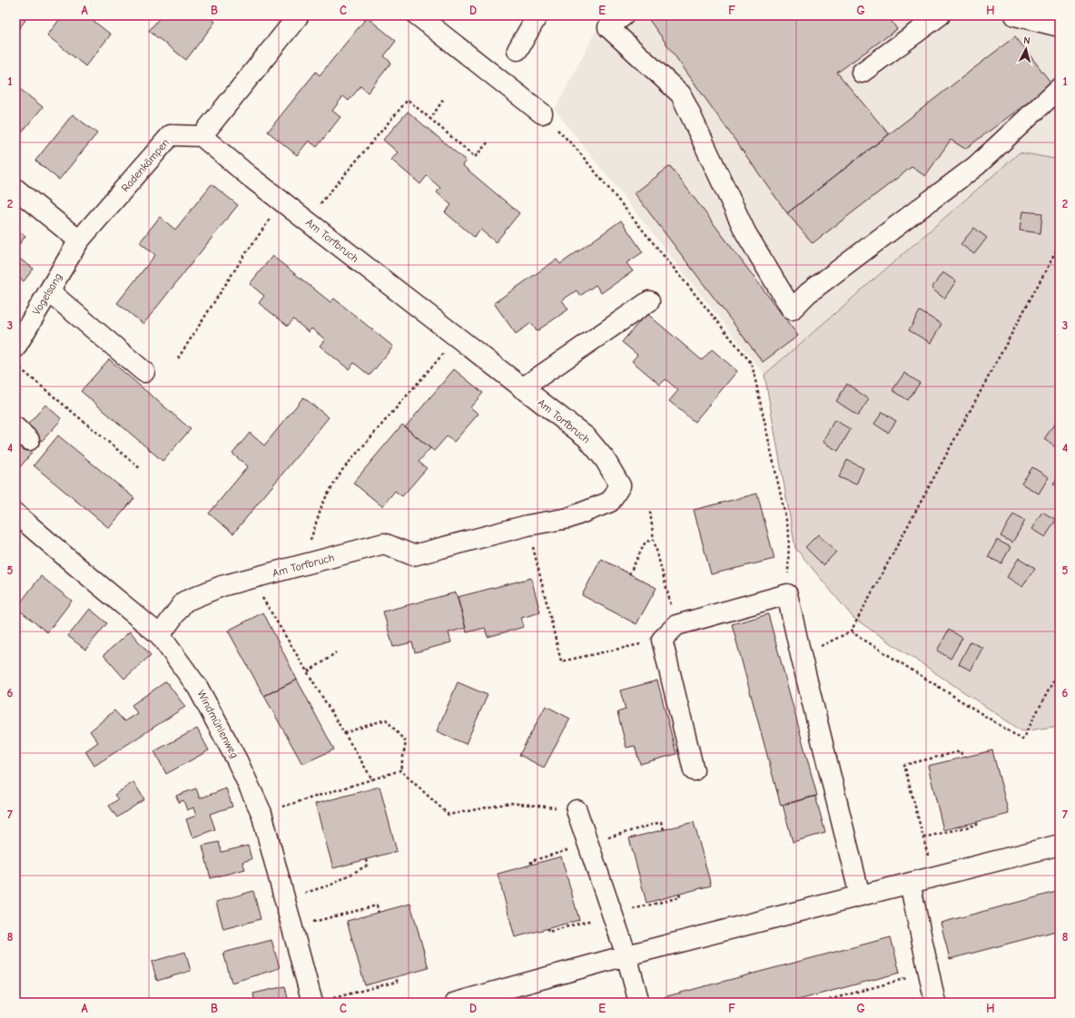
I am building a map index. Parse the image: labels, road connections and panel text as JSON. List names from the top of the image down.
{
  "streets": {
    "street": [
      "Radenkämpen",
      "Am Torfbruch",
      "Vogelsang",
      "Windmühlenweg"
    ]
  },
  "crossings": [
    ["Radenkämpen", "Am Torfbruch"],
    ["Radenkämpen", "Vogelsang"],
    ["Am Torfbruch", "Windmühlenweg"]
  ],
  "north": "top",
  "grid": {
    "columns": [
      "A",
      "B",
      "C",
      "D",
      "E",
      "F",
      "G",
      "H"
    ],
    "rows": [
      "1",
      "2",
      "3",
      "4",
      "5",
      "6",
      "7",
      "8"
    ]
  }
}
